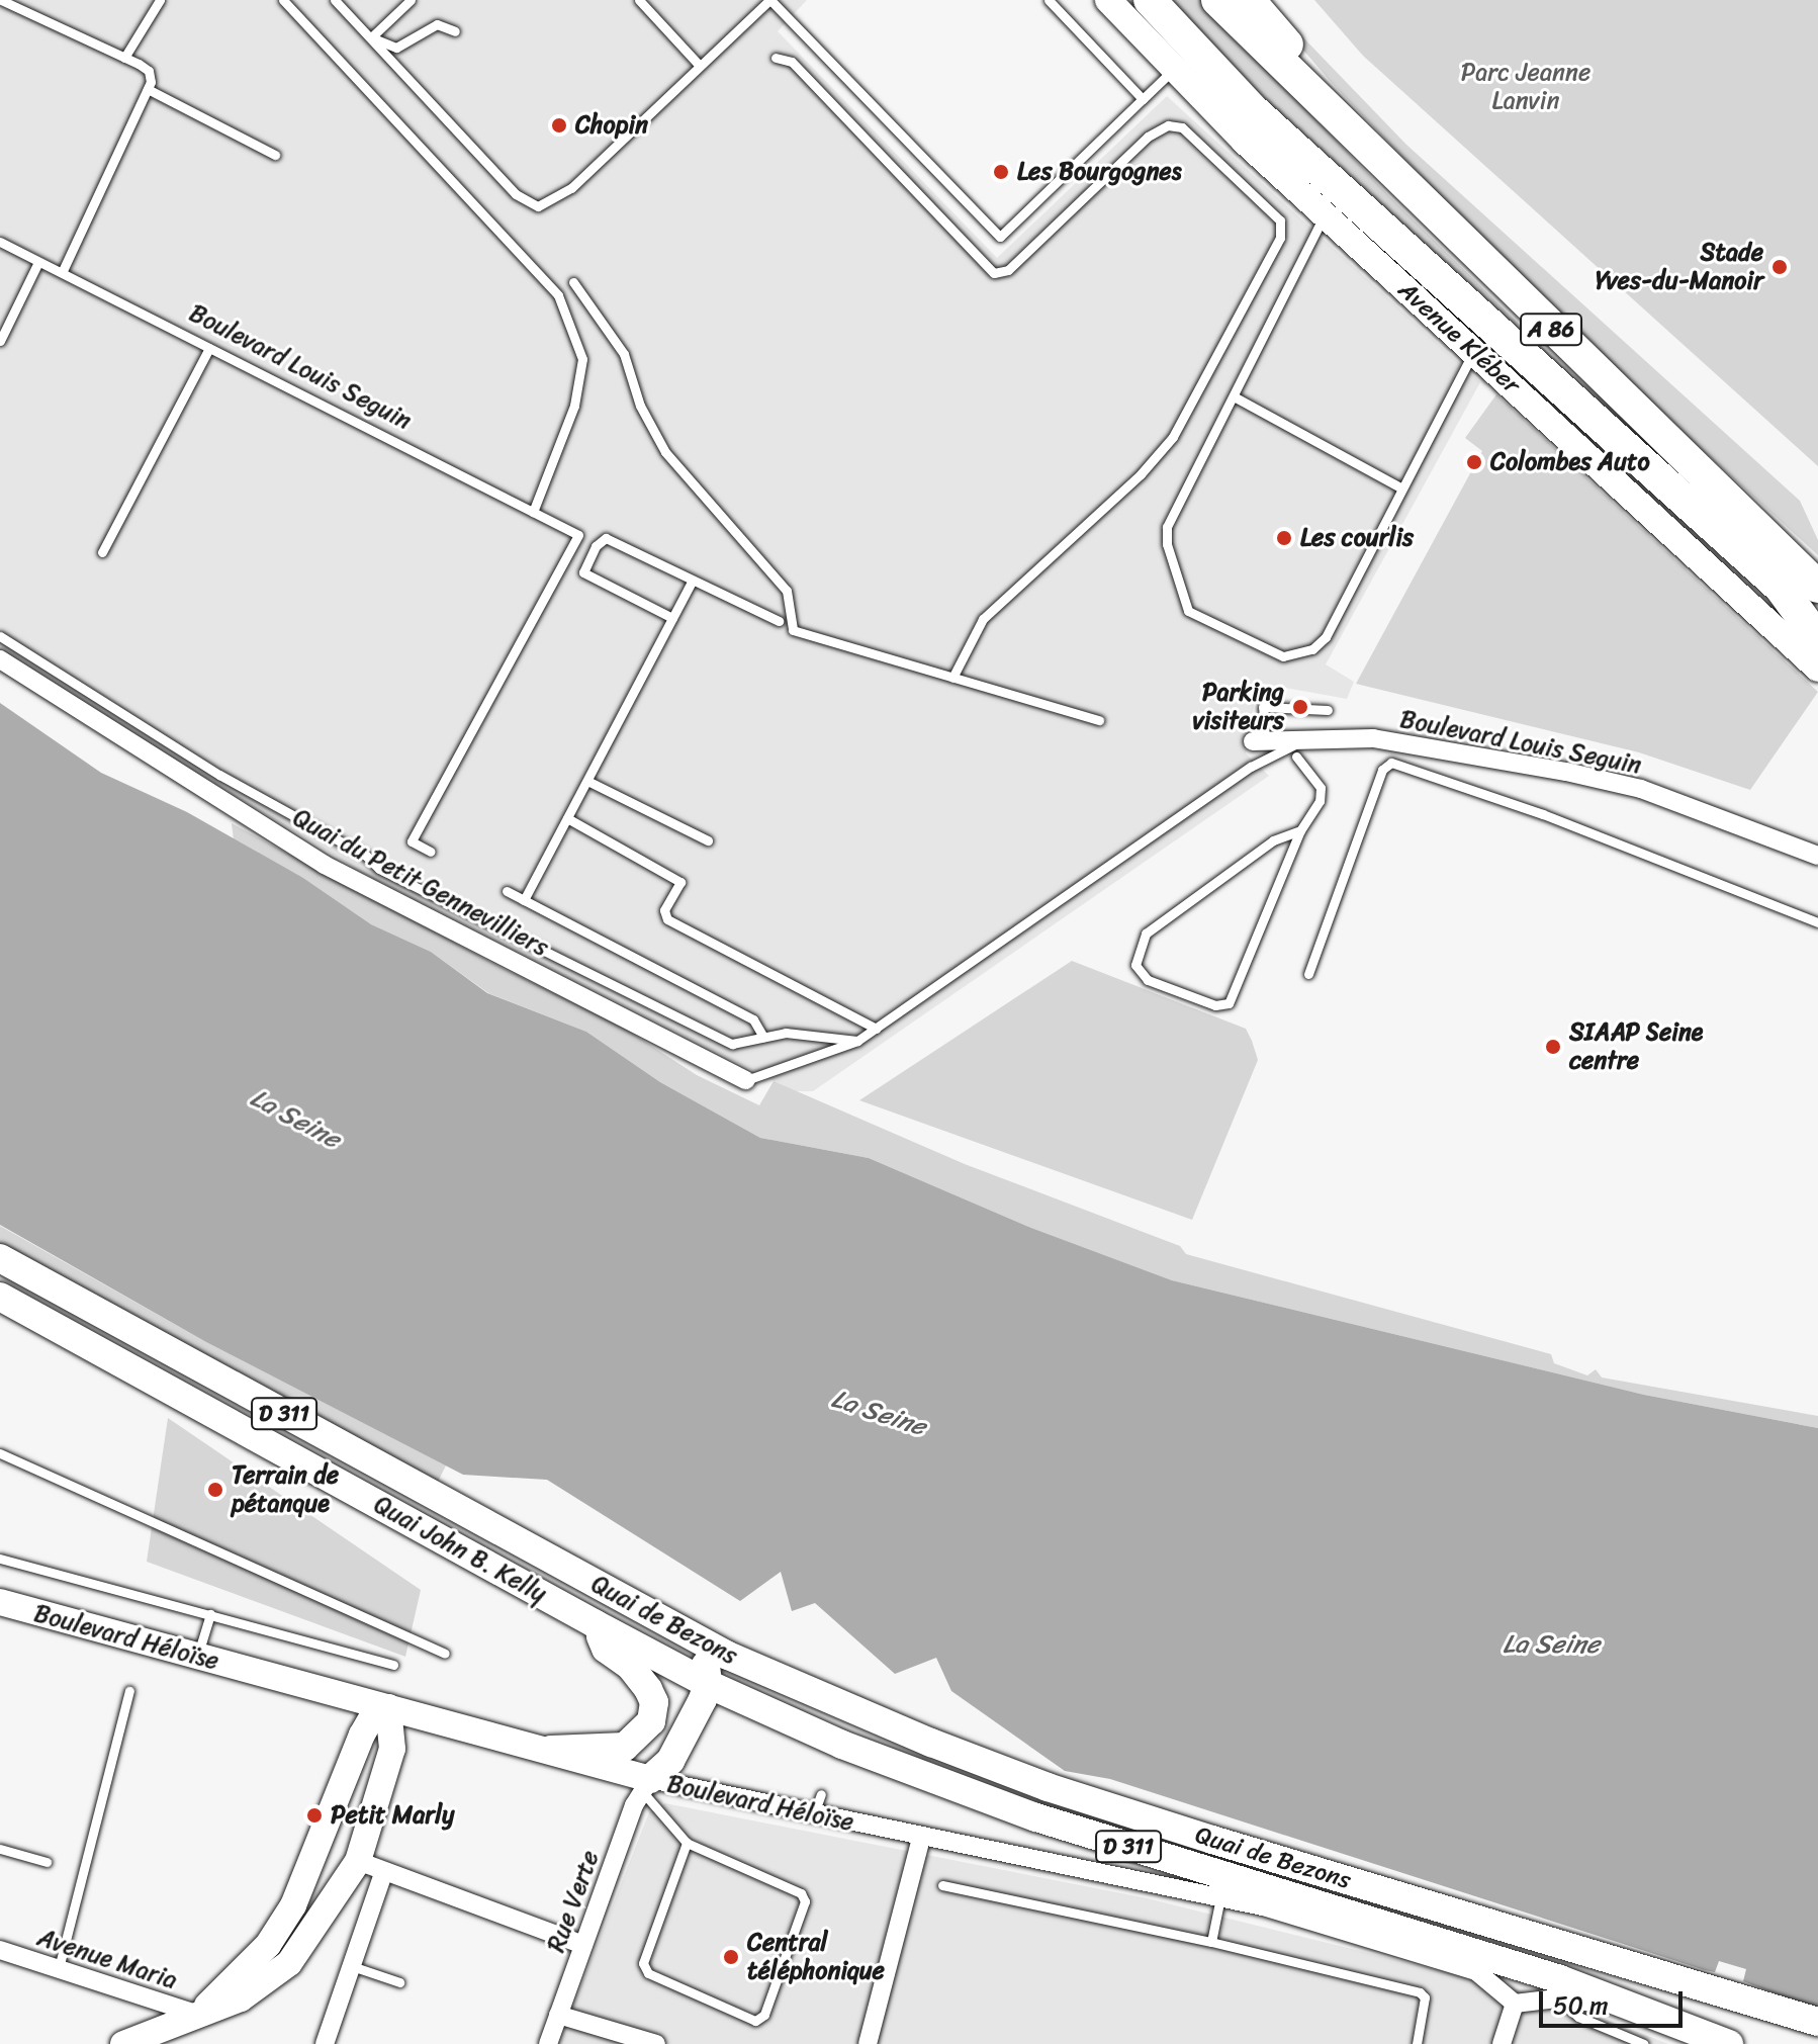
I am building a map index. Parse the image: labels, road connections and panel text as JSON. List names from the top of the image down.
{
  "streets": {
    "highway": ["A 86"],
    "main road": [
      "Avenue Kléber",
      "D 311",
      "Quai John B. Kelly",
      "Quai de Bezons",
      "Boulevard Héloïse"
    ],
    "street": [
      "Boulevard Louis Seguin",
      "Quai du Petit Gennevilliers",
      "Rue Verte",
      "Avenue Maria"
    ]
  },
  "crossings": [
    ["Quai John B. Kelly", "Quai de Bezons"],
    ["Boulevard Héloïse", "Rue Verte"]
  ],
  "water": ["La Seine"],
  "parks": ["Parc Jeanne Lanvin"],
  "places": [
    "Chopin",
    "Les Bourgognes",
    "Stade Yves-du-Manoir",
    "Colombes Auto",
    "Les courlis",
    "Parking visiteurs",
    "SIAAP Seine centre",
    "Terrain de pétanque",
    "Petit Marly",
    "Central téléphonique"
  ],
  "scale_bar": "50 m"
}
